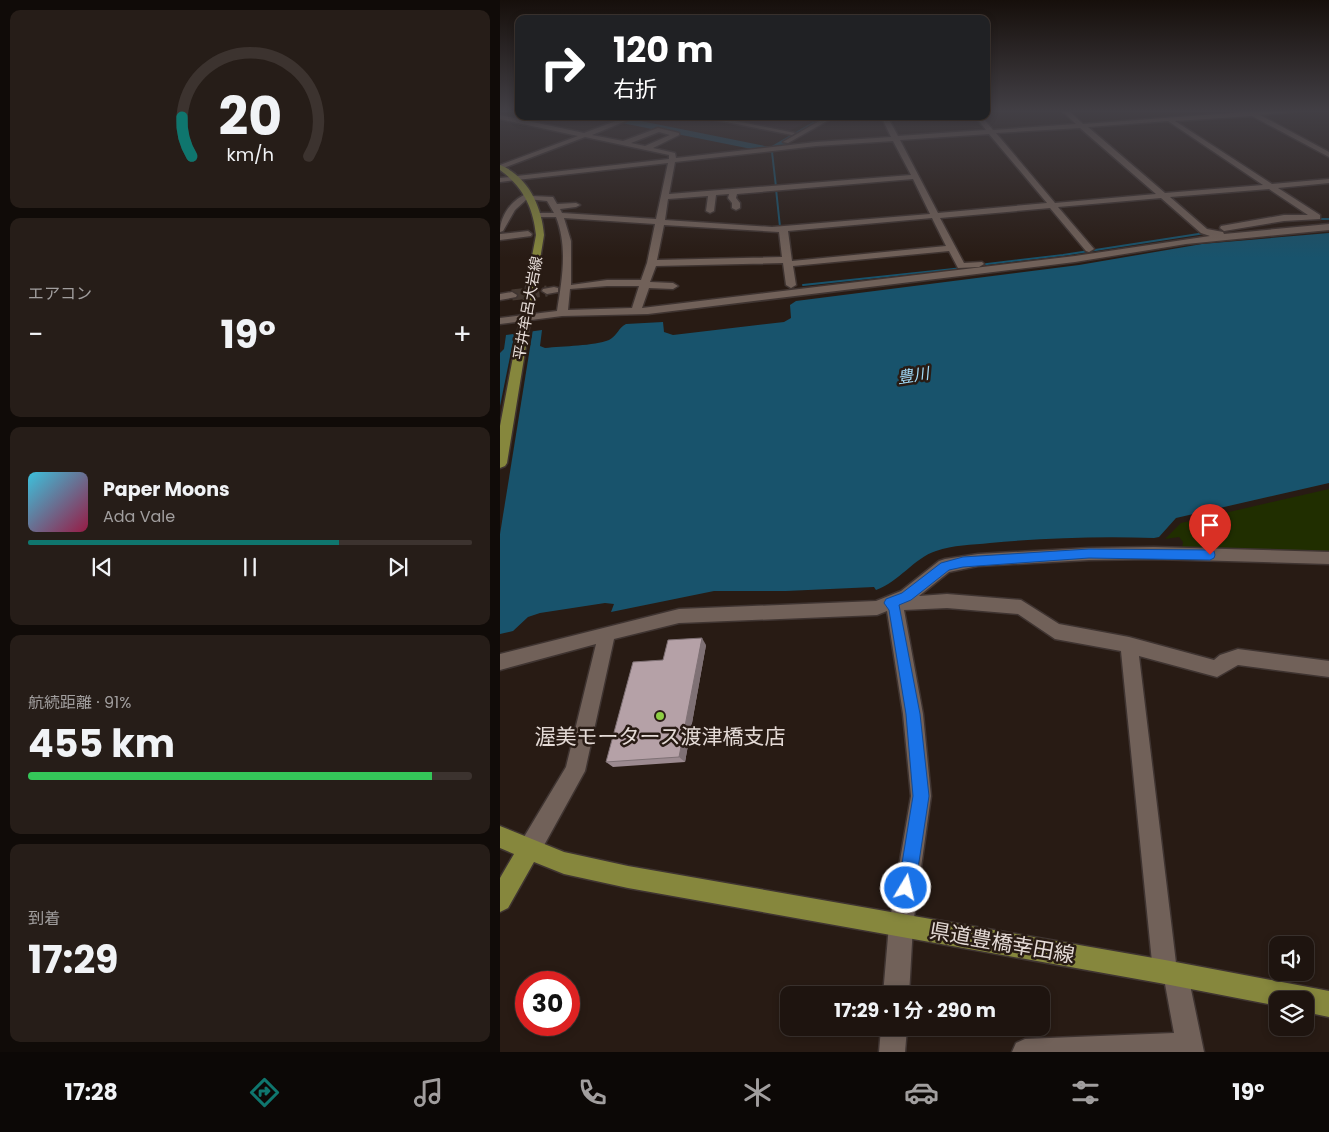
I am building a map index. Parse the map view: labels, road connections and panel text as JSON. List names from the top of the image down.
{
  "streets": {
    "main road": ["平井牟呂大岩線", "県道豊橋幸田線"]
  },
  "water": ["豊川"],
  "places": ["渥美モータース渡津橋支店"],
  "page": {
    "turn": ["120 m", "右折"],
    "tile": [
      "エアコン",
      ["航続距離 · 91%", "455 km"],
      ["到着", "17:29"]
    ],
    "heat": ["−", "19°", "+"],
    "song": ["Paper Moons", "Ada Vale"],
    "limit": "30",
    "trip": "17:29 · 1 分 · 290 m",
    "tabs": ["17:28", "19°"],
    "gauge": ["20", "km/h"]
  }
}
